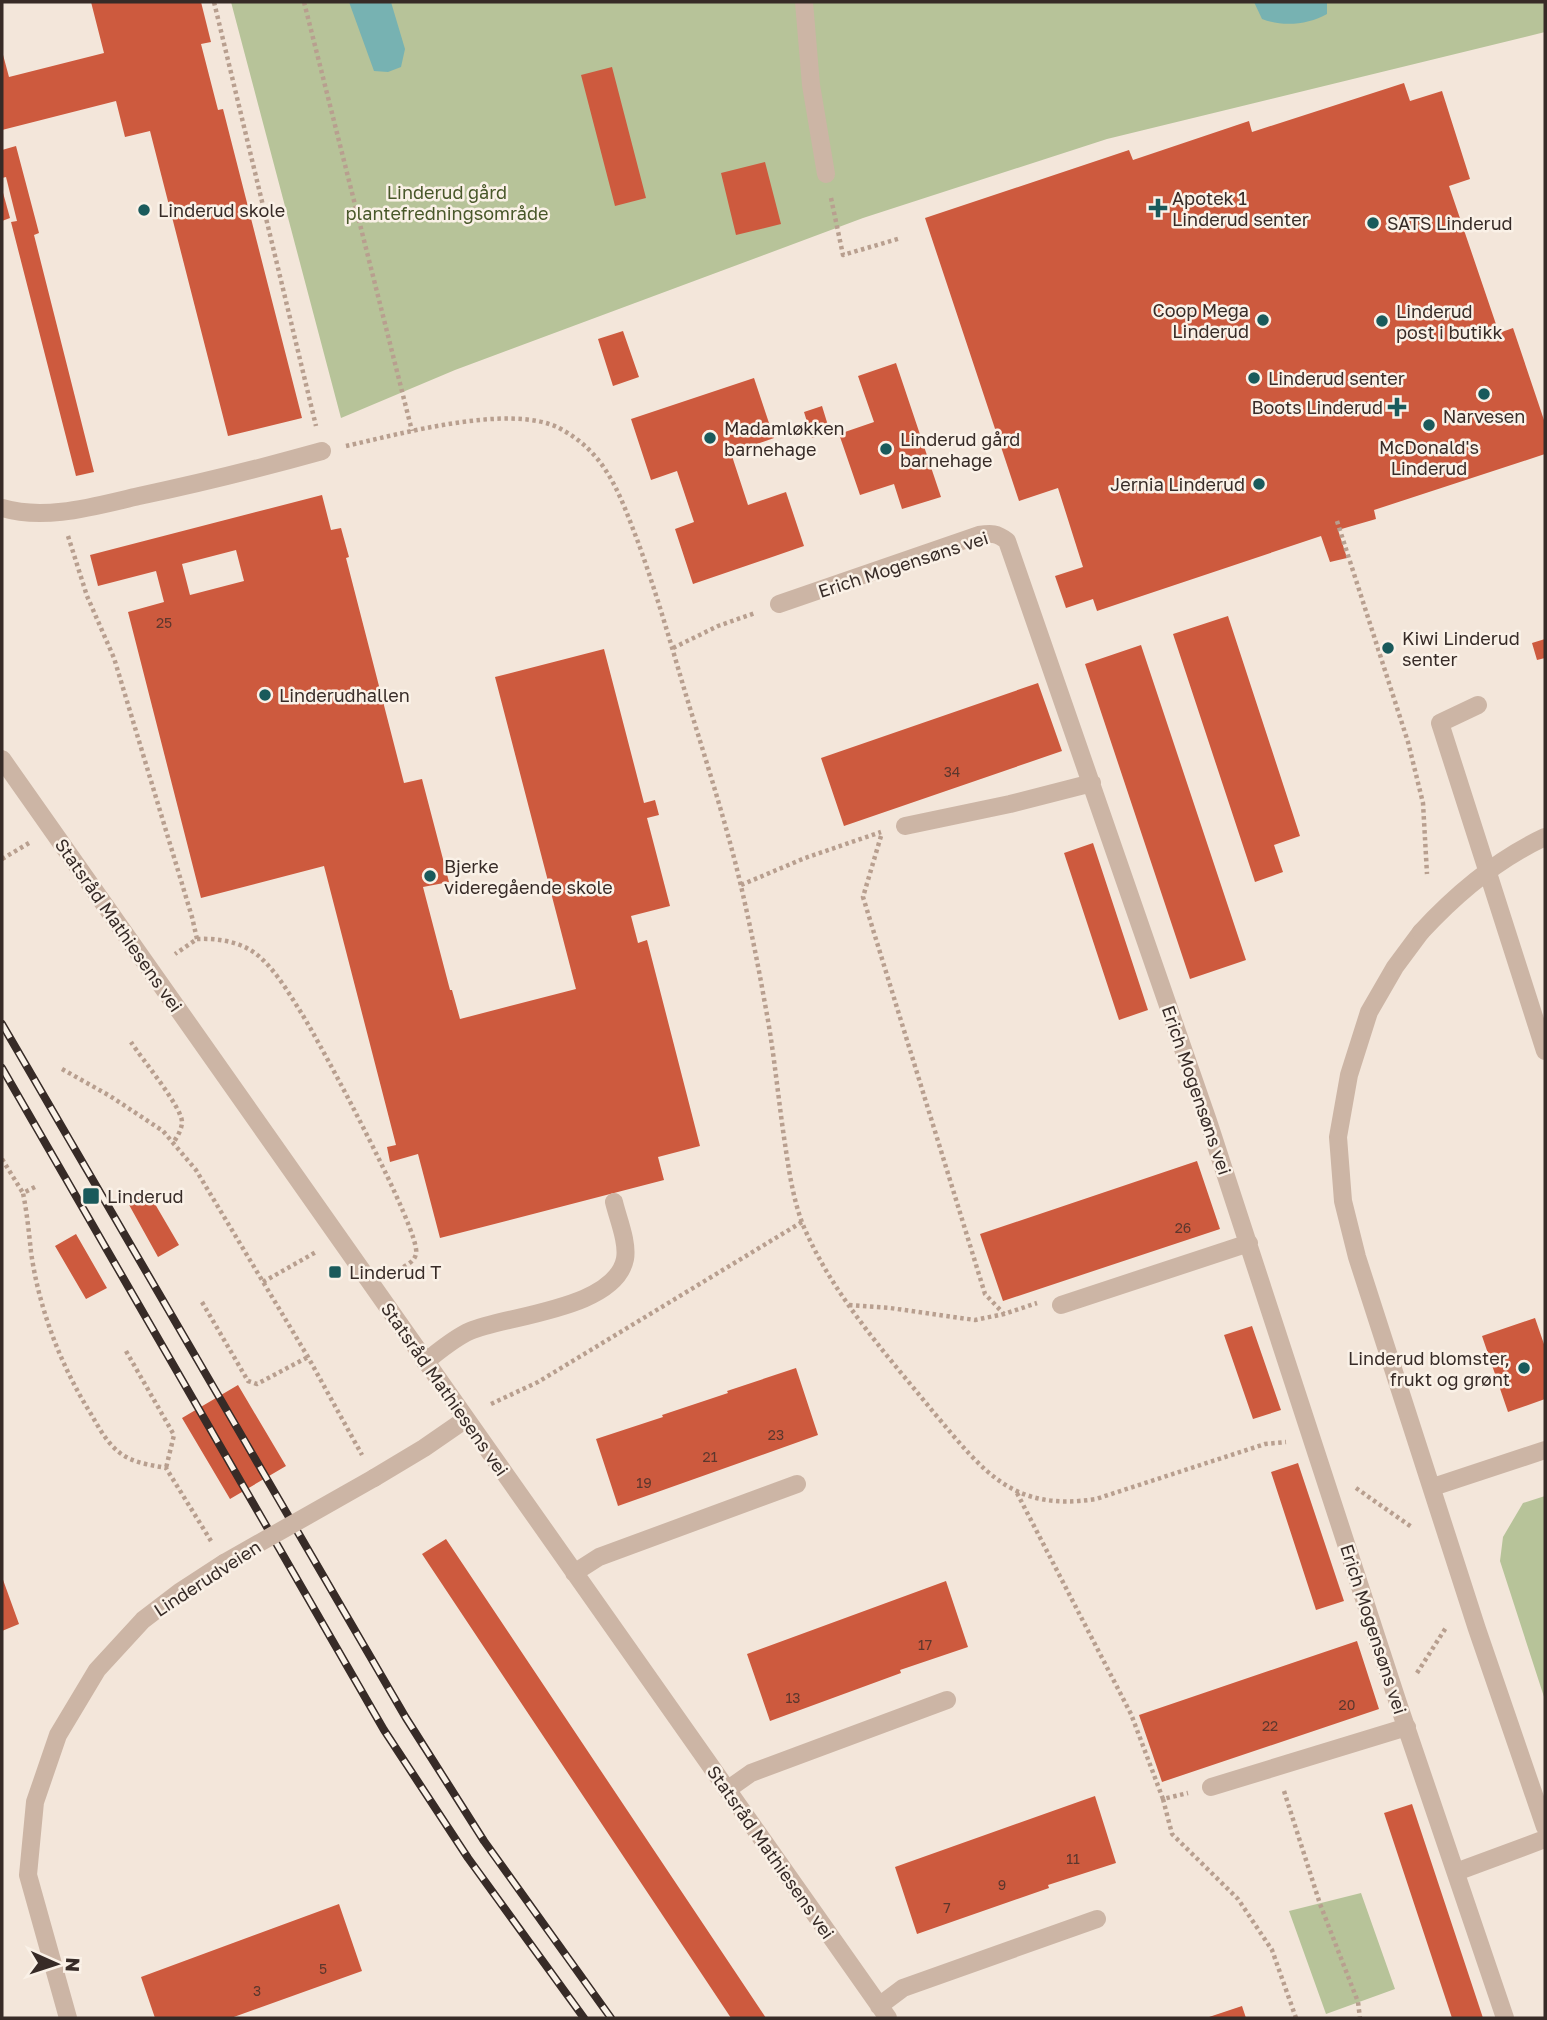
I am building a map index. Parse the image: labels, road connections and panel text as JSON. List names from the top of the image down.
{
  "streets": {
    "street": ["Erich Mogensøns vei", "Statsråd Mathiesens vei", "Linderudveien"]
  },
  "crossings": [
    ["Statsråd Mathiesens vei", "Linderudveien"]
  ],
  "parks": ["Linderud gård plantefredningsområde"],
  "places": {
    "health": ["Apotek 1 Linderud senter", "Boots Linderud"],
    "other": [
      "Linderud skole",
      "SATS Linderud",
      "Coop Mega Linderud",
      "Linderud post i butikk",
      "Linderud senter",
      "Narvesen",
      "McDonald's Linderud",
      "Madamløkken barnehage",
      "Linderud gård barnehage",
      "Jernia Linderud",
      "Kiwi Linderud senter",
      "Linderudhallen",
      "Bjerke videregående skole",
      "Linderud blomster, frukt og grønt"
    ],
    "transit": ["Linderud", "Linderud T"]
  },
  "house_numbers": [
    "25",
    "34",
    "26",
    "23",
    "21",
    "19",
    "17",
    "13",
    "20",
    "22",
    "11",
    "9",
    "7",
    "5",
    "3"
  ],
  "north": "right"
}
